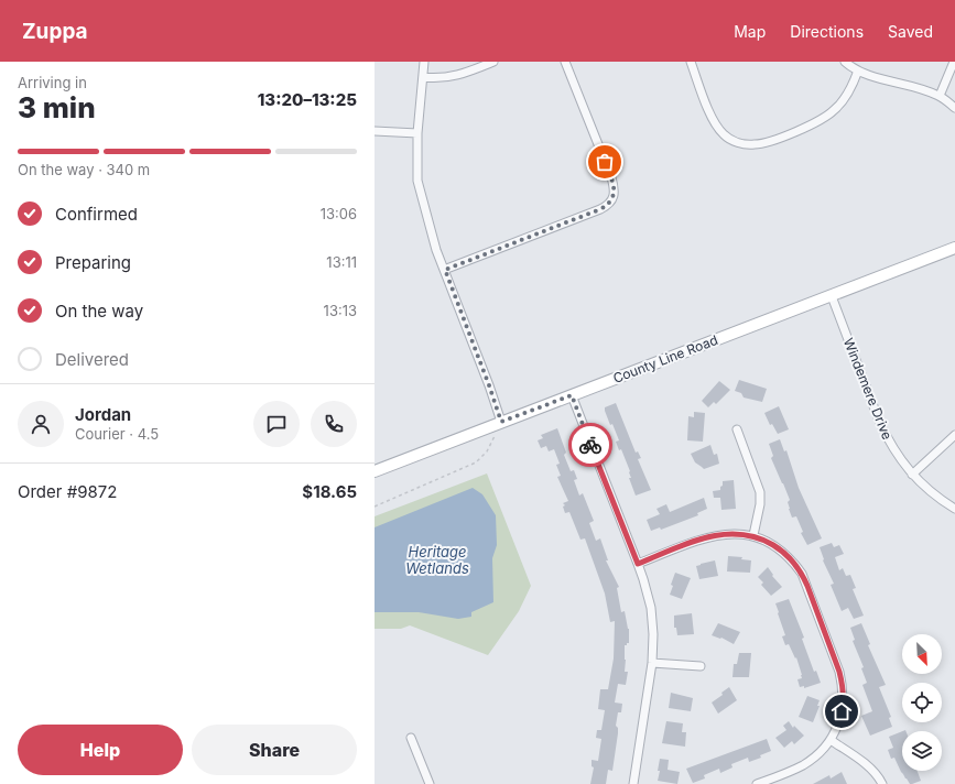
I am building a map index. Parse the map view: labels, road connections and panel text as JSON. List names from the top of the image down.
{
  "streets": {
    "main road": ["County Line Road"],
    "street": ["Windemere Drive"]
  },
  "crossings": [
    ["County Line Road", "Windemere Drive"]
  ],
  "water": ["Heritage Wetlands"],
  "north": "bottom right",
  "page": {
    "header": "Zuppa",
    "nav": ["Map", "Directions", "Saved"],
    "heading": ["3 min", "Arriving in", "13:20–13:25"],
    "panel": [
      "Jordan",
      "Courier · 4.5",
      "Order #9872",
      "$18.65"
    ],
    "bar": "On the way · 340 m",
    "list": [
      ["Confirmed", "13:06"],
      ["Preparing", "13:11"],
      ["On the way", "13:13"],
      "Delivered"
    ],
    "buttons": ["Help", "Share"]
  }
}
